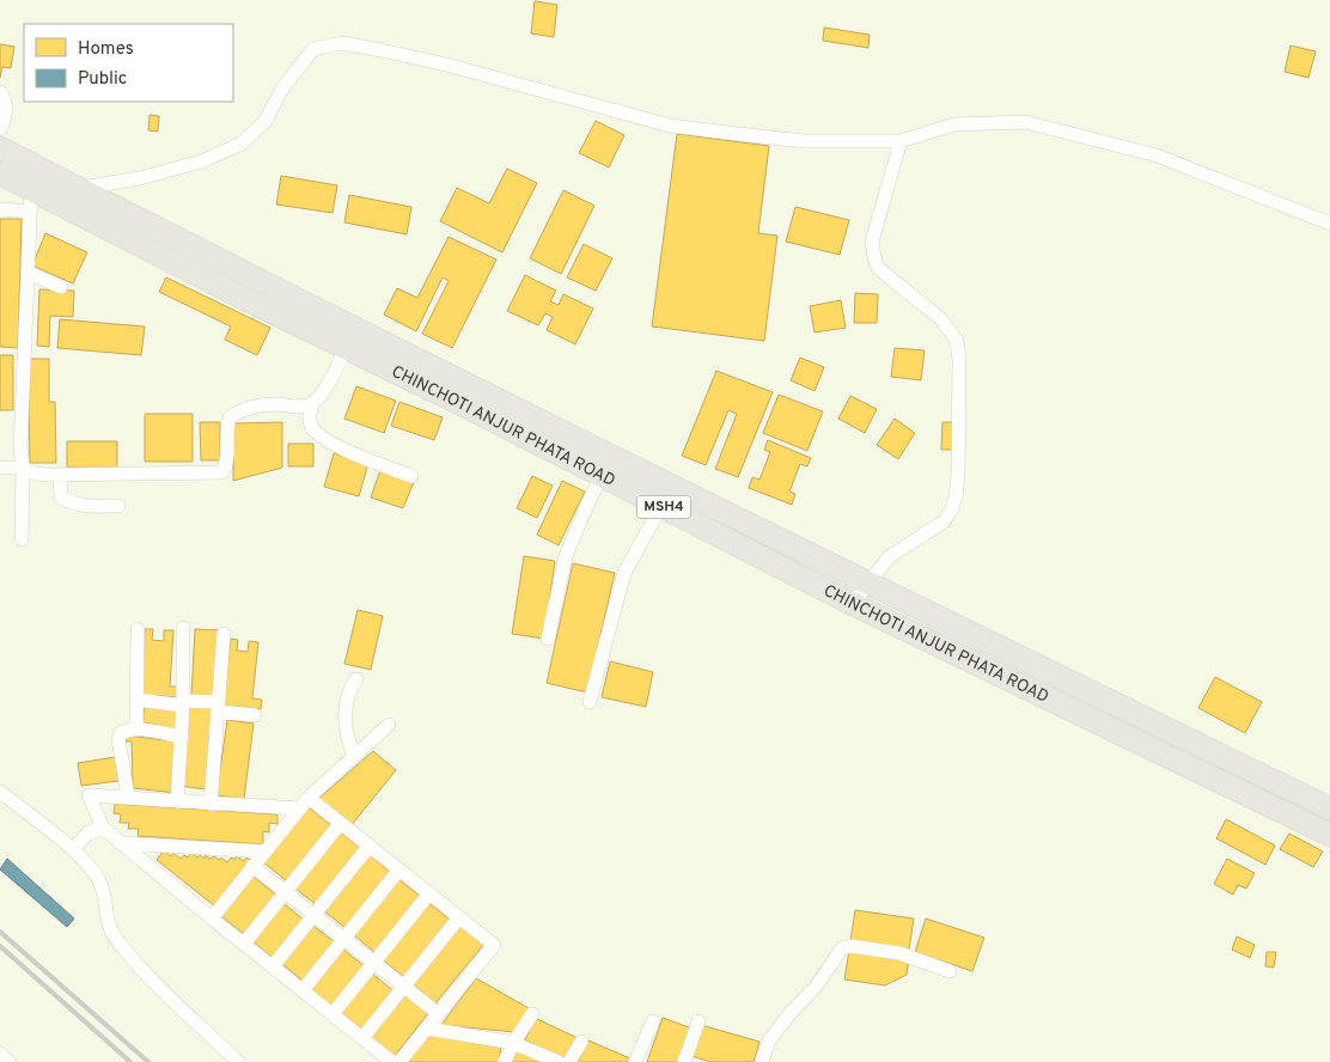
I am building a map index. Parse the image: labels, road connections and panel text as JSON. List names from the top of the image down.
{
  "streets": {
    "main road": ["CHINCHOTI ANJUR PHATA ROAD", "MSH4"]
  },
  "legend": ["Homes", "Public"]
}
